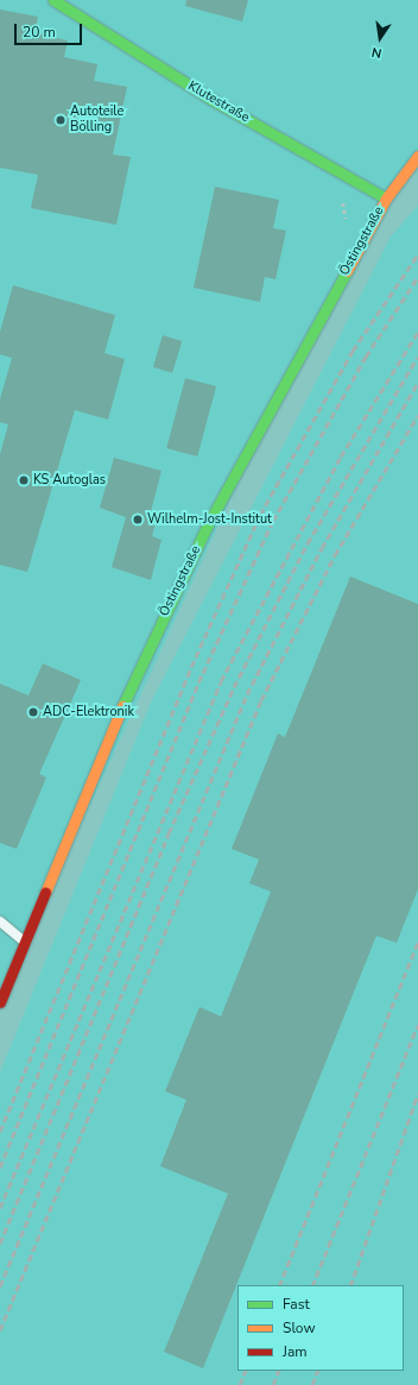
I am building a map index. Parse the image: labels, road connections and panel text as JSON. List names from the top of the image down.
{
  "streets": {
    "street": ["Klutestraße", "Östingstraße"]
  },
  "crossings": [
    ["Klutestraße", "Östingstraße"]
  ],
  "places": [
    "Autoteile Bölling",
    "KS Autoglas",
    "Wilhelm-Jost-Institut",
    "ADC-Elektronik"
  ],
  "legend": ["Fast", "Slow", "Jam"],
  "scale_bar": "20 m",
  "north": "bottom"
}
